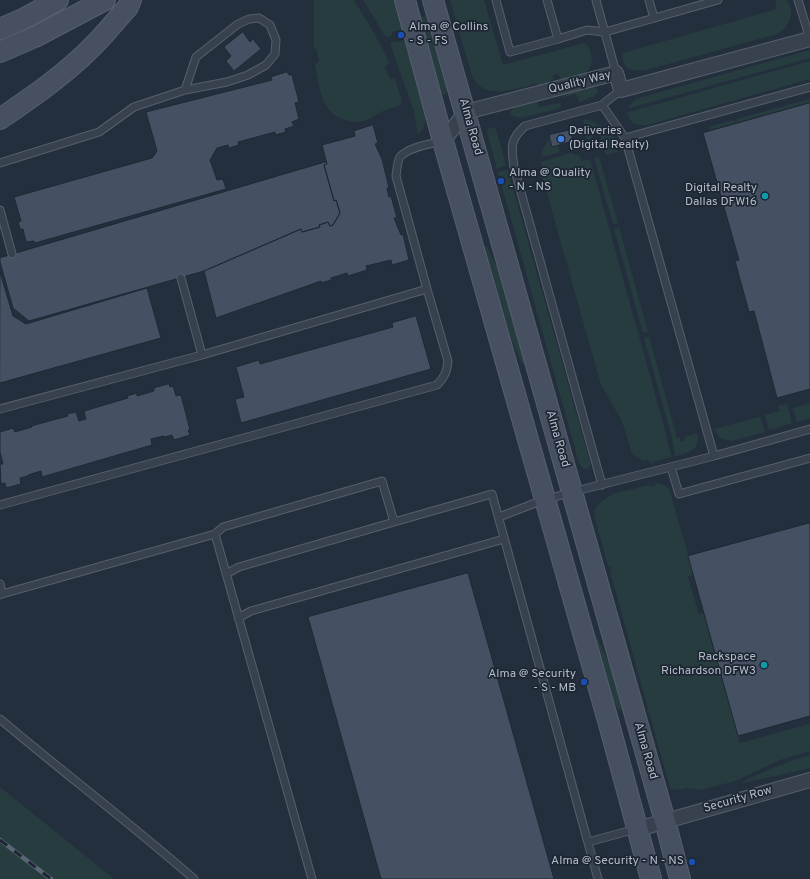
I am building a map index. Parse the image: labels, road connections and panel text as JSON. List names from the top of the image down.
{
  "streets": {
    "street": ["Quality Way", "Alma Road", "Security Row"]
  },
  "crossings": [
    ["Quality Way", "Alma Road"],
    ["Alma Road", "Security Row"]
  ],
  "places": [
    "Alma @ Collins - S - FS",
    "Deliveries (Digital Realty)",
    "Alma @ Quality - N - NS",
    "Digital Realty Dallas DFW16",
    "Rackspace Richardson DFW3",
    "Alma @ Security - S - MB",
    "Alma @ Security - N - NS"
  ]
}
